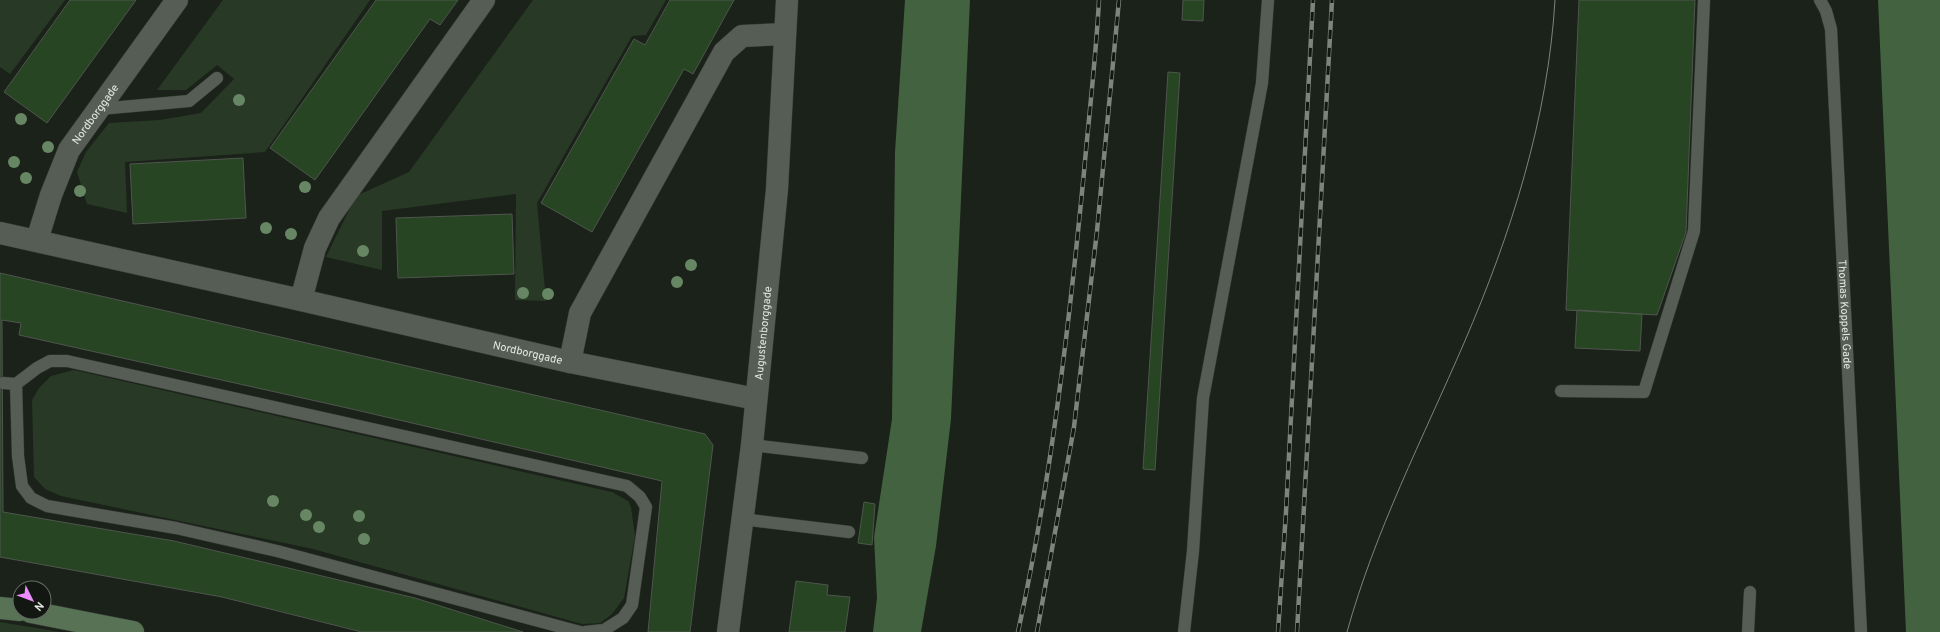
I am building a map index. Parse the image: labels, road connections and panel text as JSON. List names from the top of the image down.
{
  "streets": {
    "street": ["Nordborggade", "Augustenborggade"],
    "lane": ["Thomas Koppels Gade"]
  },
  "crossings": [
    ["Nordborggade", "Augustenborggade"]
  ],
  "north": "bottom right"
}
